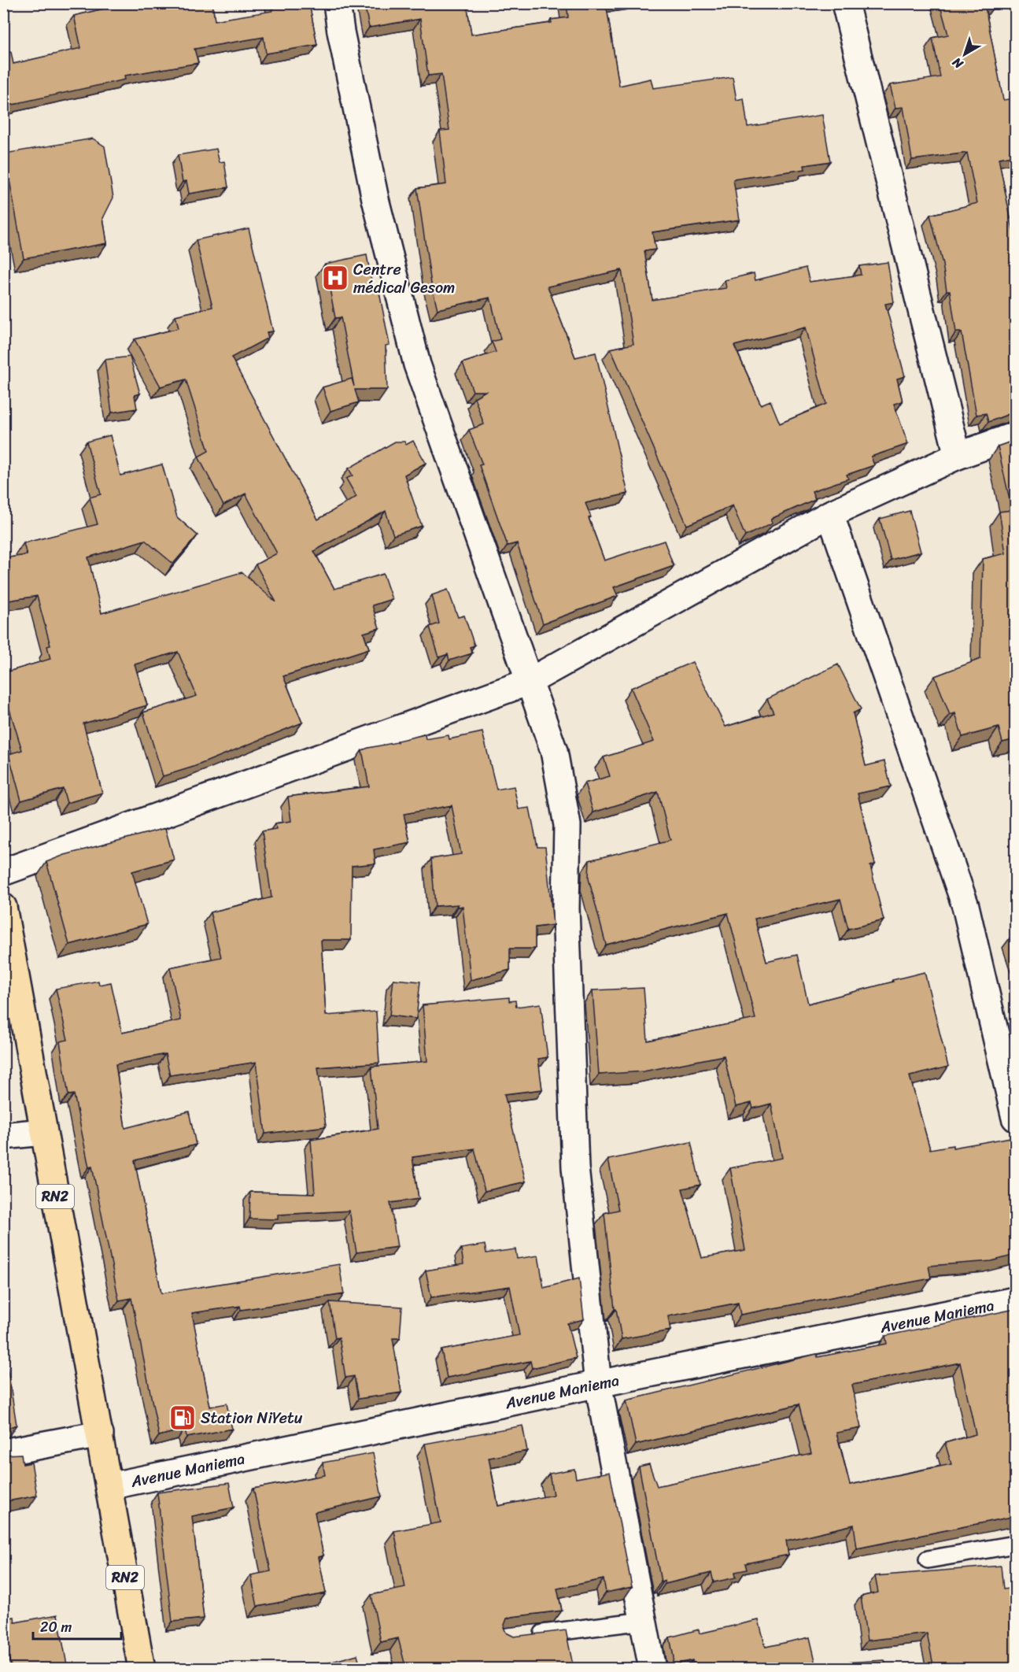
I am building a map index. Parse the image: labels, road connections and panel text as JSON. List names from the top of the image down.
{
  "streets": {
    "highway": ["RN2"],
    "street": ["Avenue Maniema"]
  },
  "crossings": [
    ["RN2", "Avenue Maniema"]
  ],
  "places": {
    "hospital": ["Centre médical Gesom"],
    "fuel station": ["Station NiYetu"]
  },
  "scale_bar": "20 m",
  "north": "bottom left"
}
